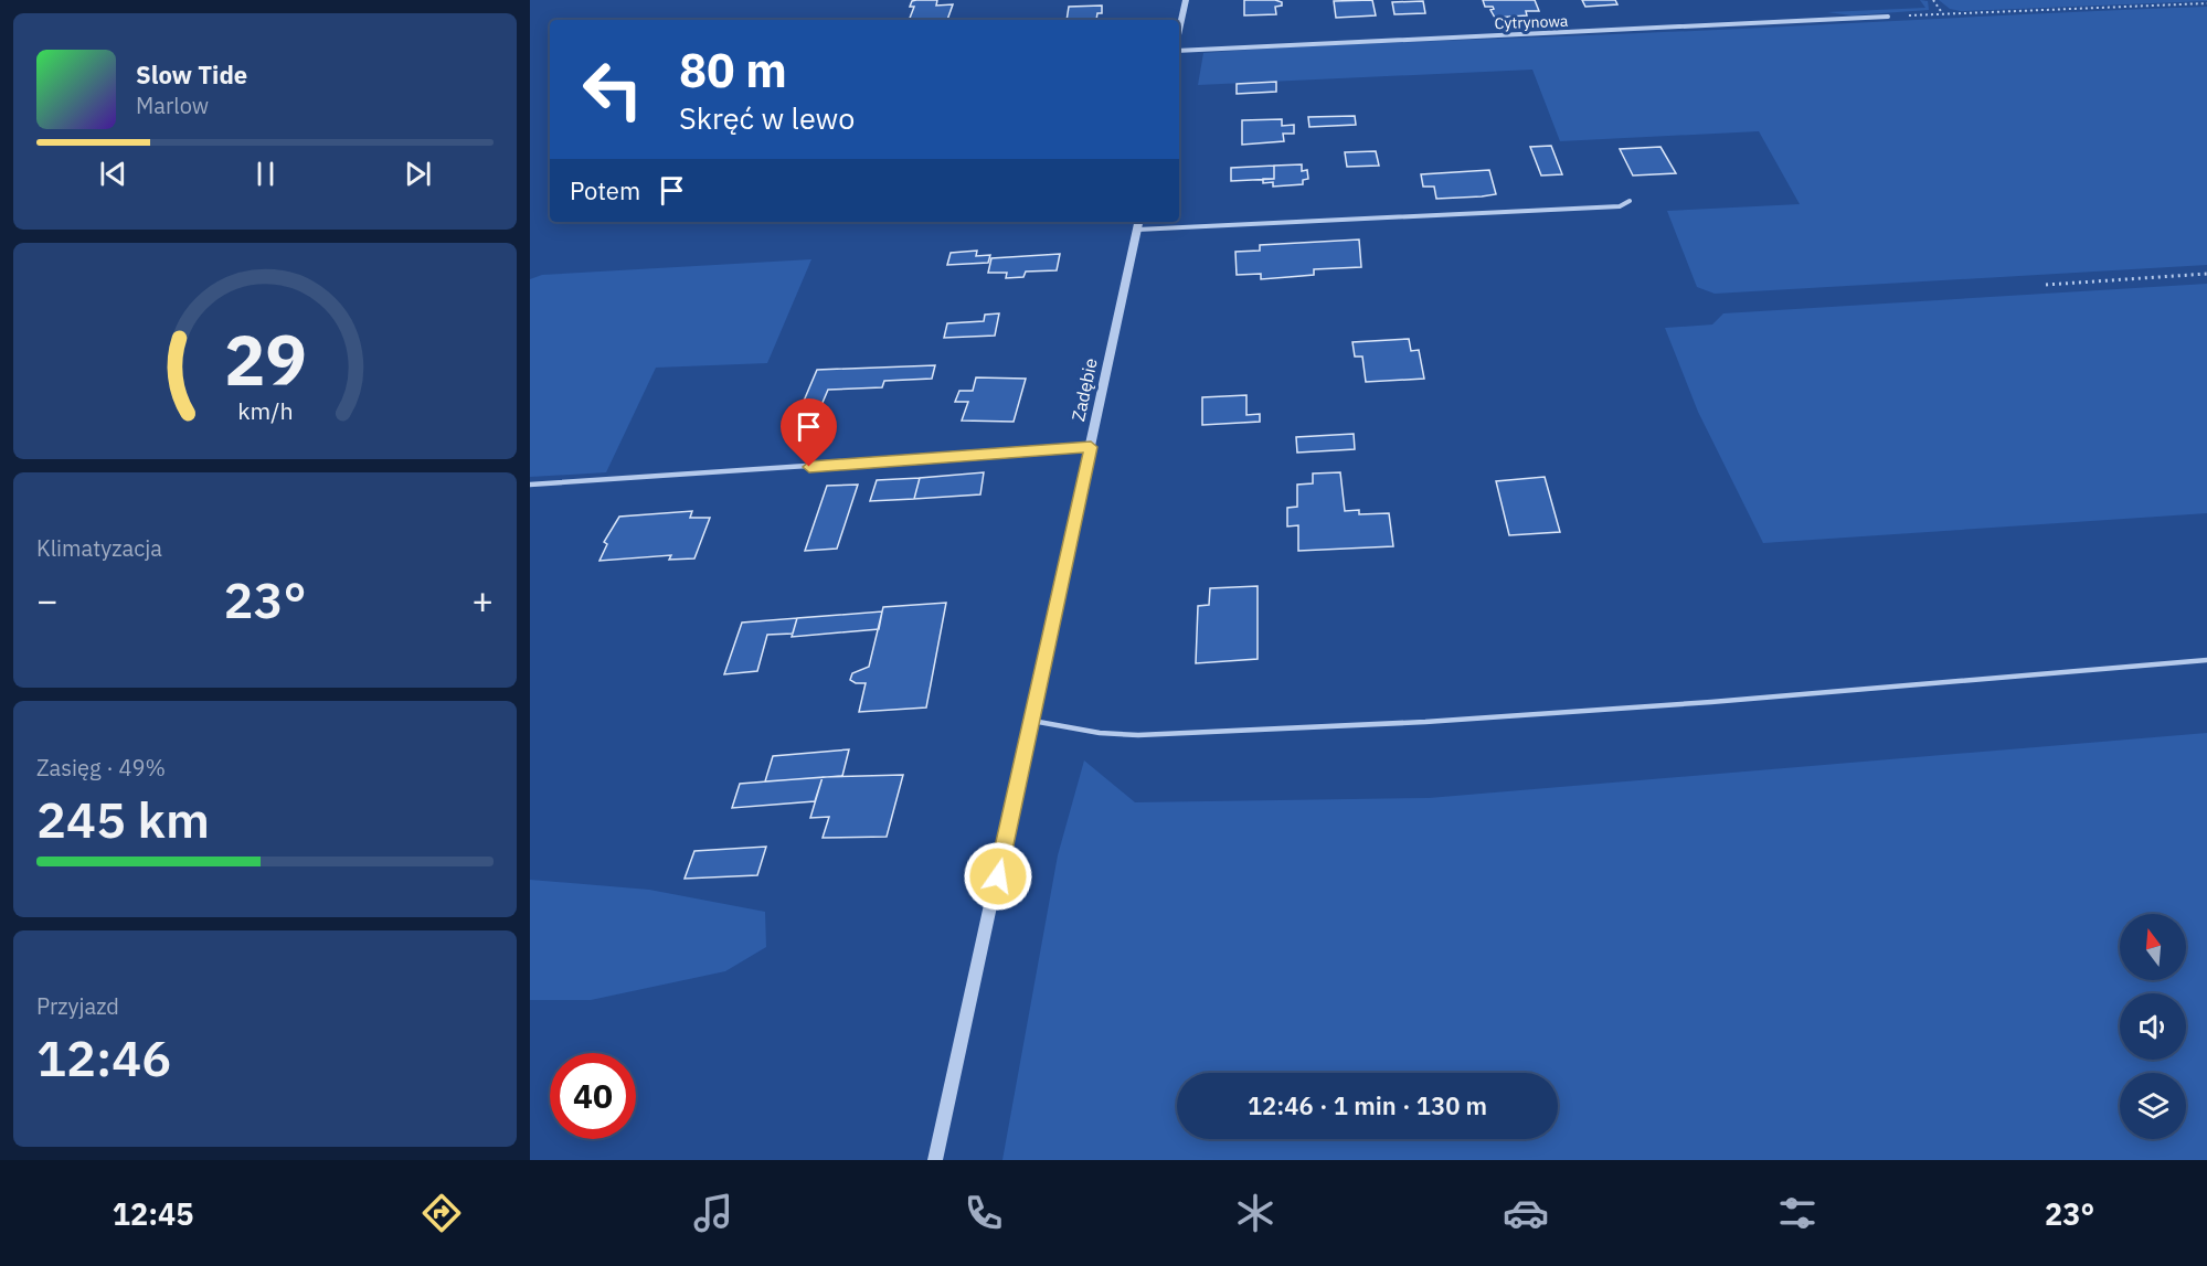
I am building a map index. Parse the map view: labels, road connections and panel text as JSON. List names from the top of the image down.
{
  "streets": {
    "street": ["Cytrynowa", "Zadębie"]
  },
  "north": "top",
  "page": {
    "turn": ["80 m", "Skręć w lewo"],
    "song": ["Slow Tide", "Marlow"],
    "then": "Potem",
    "tile": [
      "Klimatyzacja",
      ["Zasięg · 49%", "245 km"],
      ["Przyjazd", "12:46"]
    ],
    "heat": ["−", "23°", "+"],
    "limit": "40",
    "trip": "12:46 · 1 min · 130 m",
    "tabs": ["12:45", "23°"],
    "gauge": ["29", "km/h"]
  }
}
